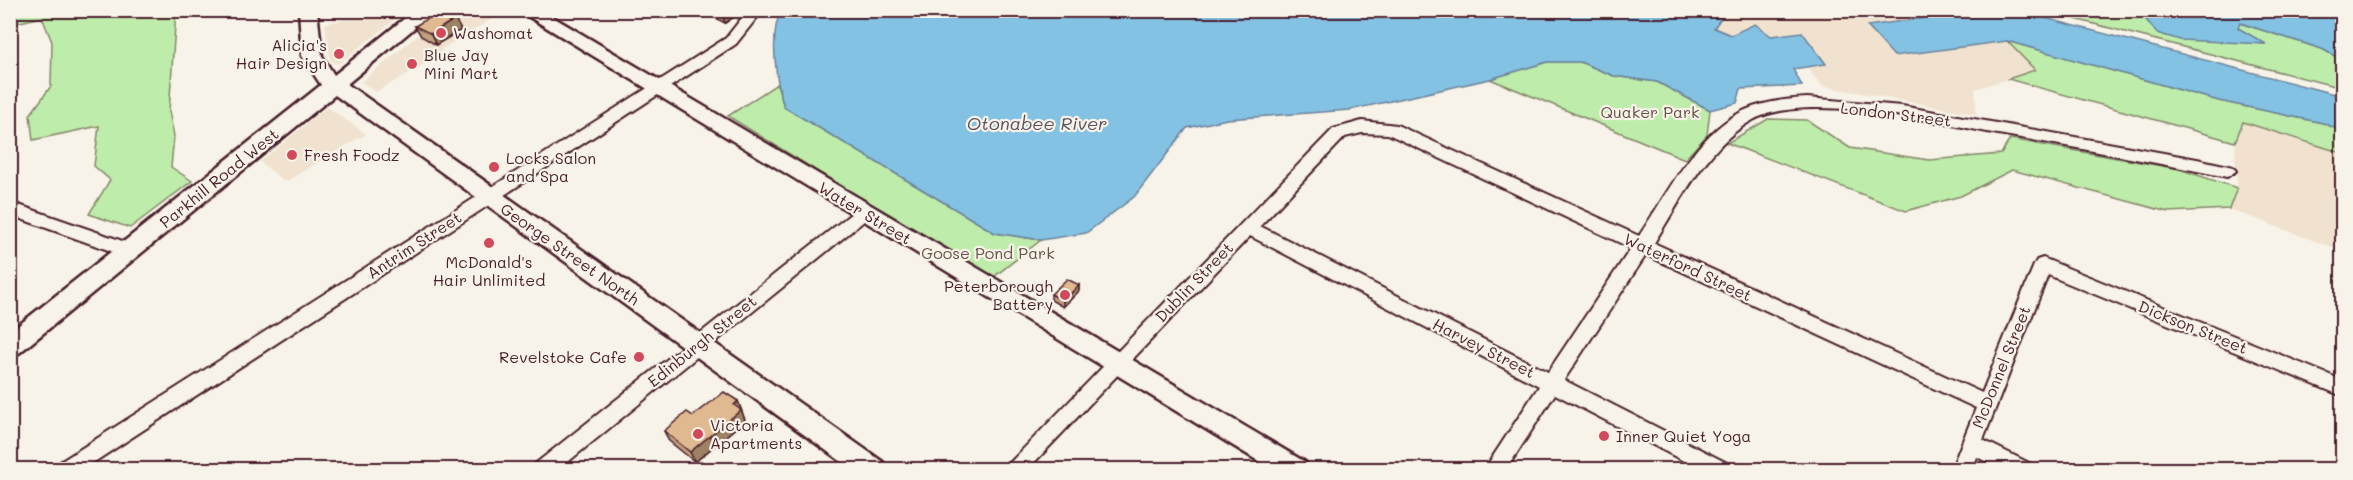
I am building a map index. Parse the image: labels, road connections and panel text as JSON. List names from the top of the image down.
{
  "streets": {
    "main road": ["Parkhill Road West", "Water Street", "George Street North"],
    "street": [
      "London Street",
      "Antrim Street",
      "Waterford Street",
      "Dublin Street",
      "Dickson Street",
      "Edinburgh Street",
      "Harvey Street",
      "McDonnel Street"
    ]
  },
  "crossings": [
    ["London Street", "Waterford Street"],
    ["London Street", "Harvey Street"],
    ["Parkhill Road West", "George Street North"],
    ["Water Street", "Antrim Street"],
    ["Water Street", "Dublin Street"],
    ["Water Street", "Edinburgh Street"],
    ["Antrim Street", "George Street North"],
    ["George Street North", "Edinburgh Street"],
    ["Waterford Street", "Dublin Street"],
    ["Waterford Street", "McDonnel Street"],
    ["Dublin Street", "Harvey Street"],
    ["Dickson Street", "McDonnel Street"]
  ],
  "water": ["Otonabee River"],
  "parks": ["Quaker Park", "Goose Pond Park"],
  "places": [
    "Washomat",
    "Alicia's Hair Design",
    "Blue Jay Mini Mart",
    "Fresh Foodz",
    "Locks Salon and Spa",
    "McDonald's Hair Unlimited",
    "Peterborough Battery",
    "Revelstoke Cafe",
    "Victoria Apartments",
    "Inner Quiet Yoga"
  ]
}
